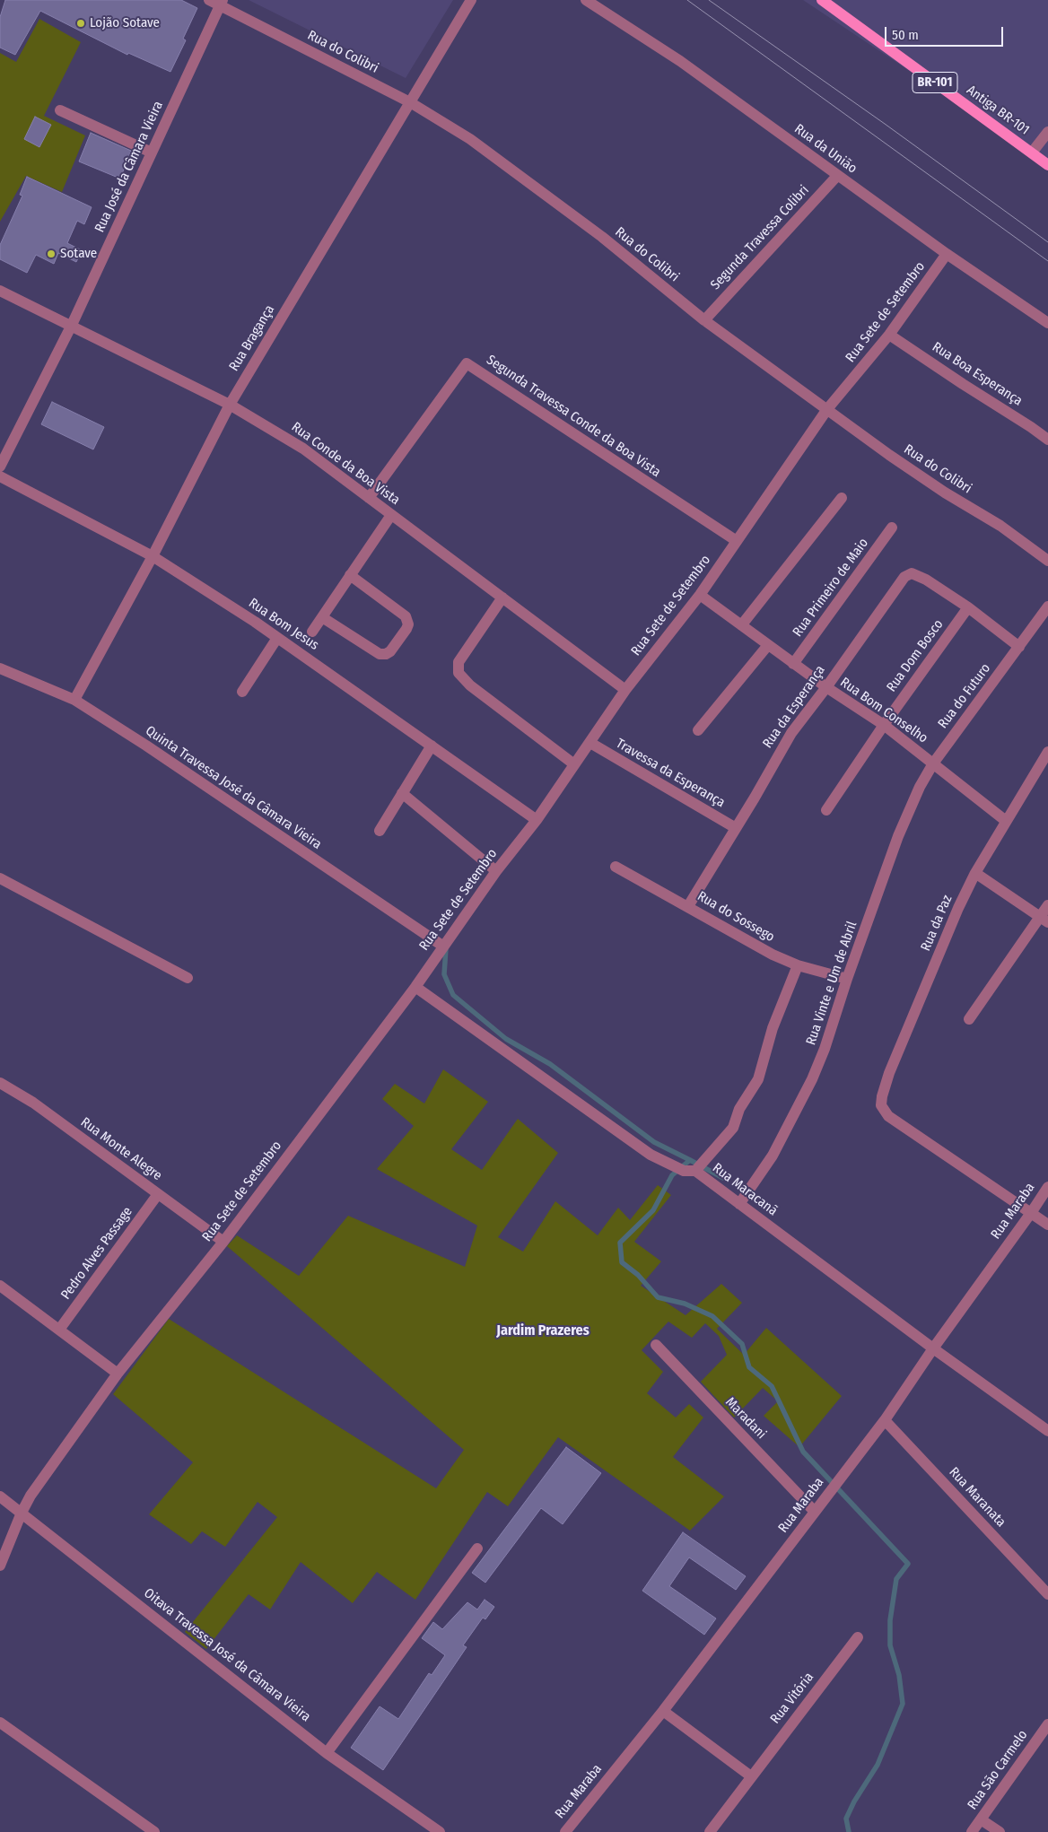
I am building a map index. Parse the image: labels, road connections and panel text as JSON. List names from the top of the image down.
{
  "streets": {
    "main road": ["BR-101", "Antiga BR-101"],
    "street": [
      "Rua do Colibri",
      "Rua da União",
      "Rua José da Câmara Vieira",
      "Segunda Travessa Colibri",
      "Rua Sete de Setembro",
      "Rua Bragança",
      "Rua Boa Esperança",
      "Segunda Travessa Conde da Boa Vista",
      "Rua Conde da Boa Vista",
      "Rua Primeiro de Maio",
      "Rua Bom Jesus",
      "Rua Dom Bosco",
      "Rua do Futuro",
      "Rua da Esperança",
      "Rua Bom Conselho",
      "Travessa da Esperança",
      "Quinta Travessa José da Câmara Vieira",
      "Rua do Sossego",
      "Rua da Paz",
      "Rua Vinte e Um de Abril",
      "Rua Monte Alegre",
      "Rua Maracanã",
      "Rua Maraba",
      "Pedro Alves Passage",
      "Maradani",
      "Rua Maranata",
      "Oitava Travessa José da Câmara Vieira",
      "Rua Vitória",
      "Rua São Carmelo"
    ]
  },
  "crossings": [
    ["Rua do Colibri", "Rua José da Câmara Vieira"],
    ["Rua do Colibri", "Segunda Travessa Colibri"],
    ["Rua do Colibri", "Rua Sete de Setembro"],
    ["Rua do Colibri", "Rua Bragança"],
    ["Rua da União", "Segunda Travessa Colibri"],
    ["Rua da União", "Rua Sete de Setembro"],
    ["Rua José da Câmara Vieira", "Rua Conde da Boa Vista"],
    ["Rua Sete de Setembro", "Rua Boa Esperança"],
    ["Rua Sete de Setembro", "Segunda Travessa Conde da Boa Vista"],
    ["Rua Sete de Setembro", "Rua Conde da Boa Vista"],
    ["Rua Sete de Setembro", "Rua Bom Jesus"],
    ["Rua Sete de Setembro", "Rua Bom Conselho"],
    ["Rua Sete de Setembro", "Travessa da Esperança"],
    ["Rua Sete de Setembro", "Quinta Travessa José da Câmara Vieira"],
    ["Rua Sete de Setembro", "Rua Monte Alegre"],
    ["Rua Sete de Setembro", "Rua Maracanã"],
    ["Rua Sete de Setembro", "Oitava Travessa José da Câmara Vieira"],
    ["Rua Bragança", "Rua Conde da Boa Vista"],
    ["Rua Bragança", "Rua Bom Jesus"],
    ["Rua Bragança", "Quinta Travessa José da Câmara Vieira"],
    ["Segunda Travessa Conde da Boa Vista", "Rua Conde da Boa Vista"],
    ["Rua Primeiro de Maio", "Rua Bom Conselho"],
    ["Rua Dom Bosco", "Rua da Esperança"],
    ["Rua Dom Bosco", "Rua Bom Conselho"],
    ["Rua do Futuro", "Rua Bom Conselho"],
    ["Rua do Futuro", "Rua Vinte e Um de Abril"],
    ["Rua da Esperança", "Rua Bom Conselho"],
    ["Rua da Esperança", "Travessa da Esperança"],
    ["Rua da Esperança", "Rua do Sossego"],
    ["Rua Bom Conselho", "Rua da Paz"],
    ["Rua Bom Conselho", "Rua Vinte e Um de Abril"],
    ["Rua do Sossego", "Rua Vinte e Um de Abril"],
    ["Rua da Paz", "Rua Maraba"],
    ["Rua Vinte e Um de Abril", "Rua Maracanã"],
    ["Rua Monte Alegre", "Pedro Alves Passage"],
    ["Rua Maracanã", "Rua Maraba"],
    ["Rua Maraba", "Maradani"],
    ["Rua Maraba", "Rua Maranata"]
  ],
  "districts": ["Jardim Prazeres"],
  "places": ["Lojão Sotave", "Sotave"],
  "scale_bar": "50 m"
}
